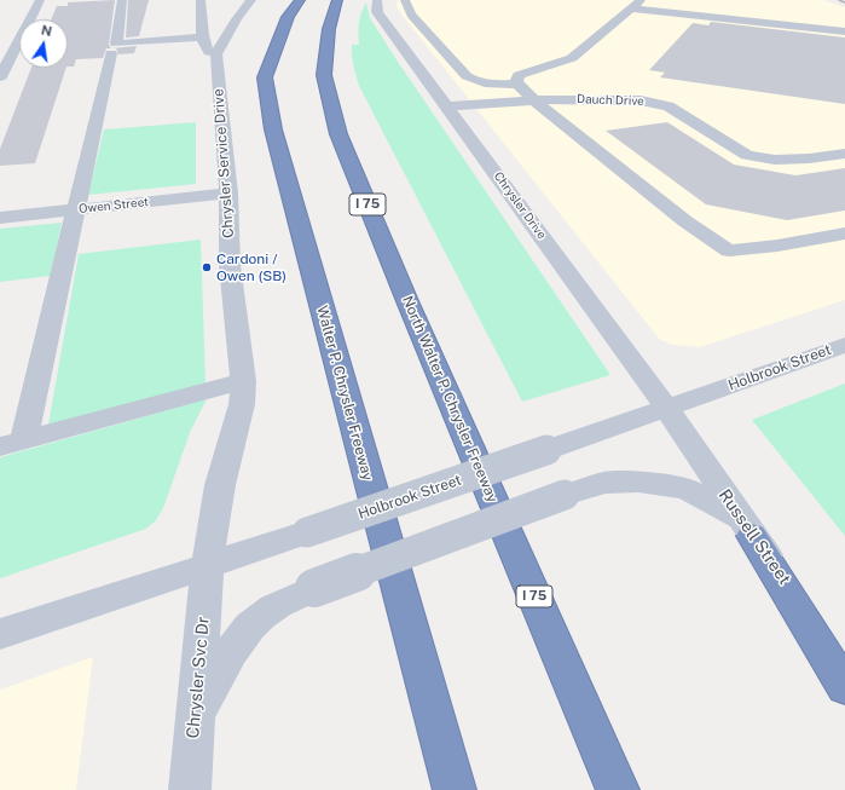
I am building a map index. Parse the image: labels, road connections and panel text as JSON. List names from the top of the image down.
{
  "streets": {
    "highway": ["I 75", "Walter P. Chrysler Freeway", "North Walter P. Chrysler Freeway"],
    "street": [
      "Dauch Drive",
      "Chrysler Service Drive",
      "Owen Street",
      "Chrysler Drive",
      "Holbrook Street",
      "Russell Street",
      "Chrysler Svc Dr"
    ]
  },
  "crossings": [
    ["Dauch Drive", "Chrysler Drive"],
    ["Chrysler Service Drive", "Owen Street"],
    ["Chrysler Service Drive", "Holbrook Street"],
    ["Chrysler Service Drive", "Chrysler Svc Dr"],
    ["Chrysler Drive", "Holbrook Street"],
    ["Chrysler Drive", "Russell Street"],
    ["Holbrook Street", "Russell Street"],
    ["Holbrook Street", "Chrysler Svc Dr"]
  ],
  "places": ["Cardoni / Owen (SB)"],
  "north": "top"
}
